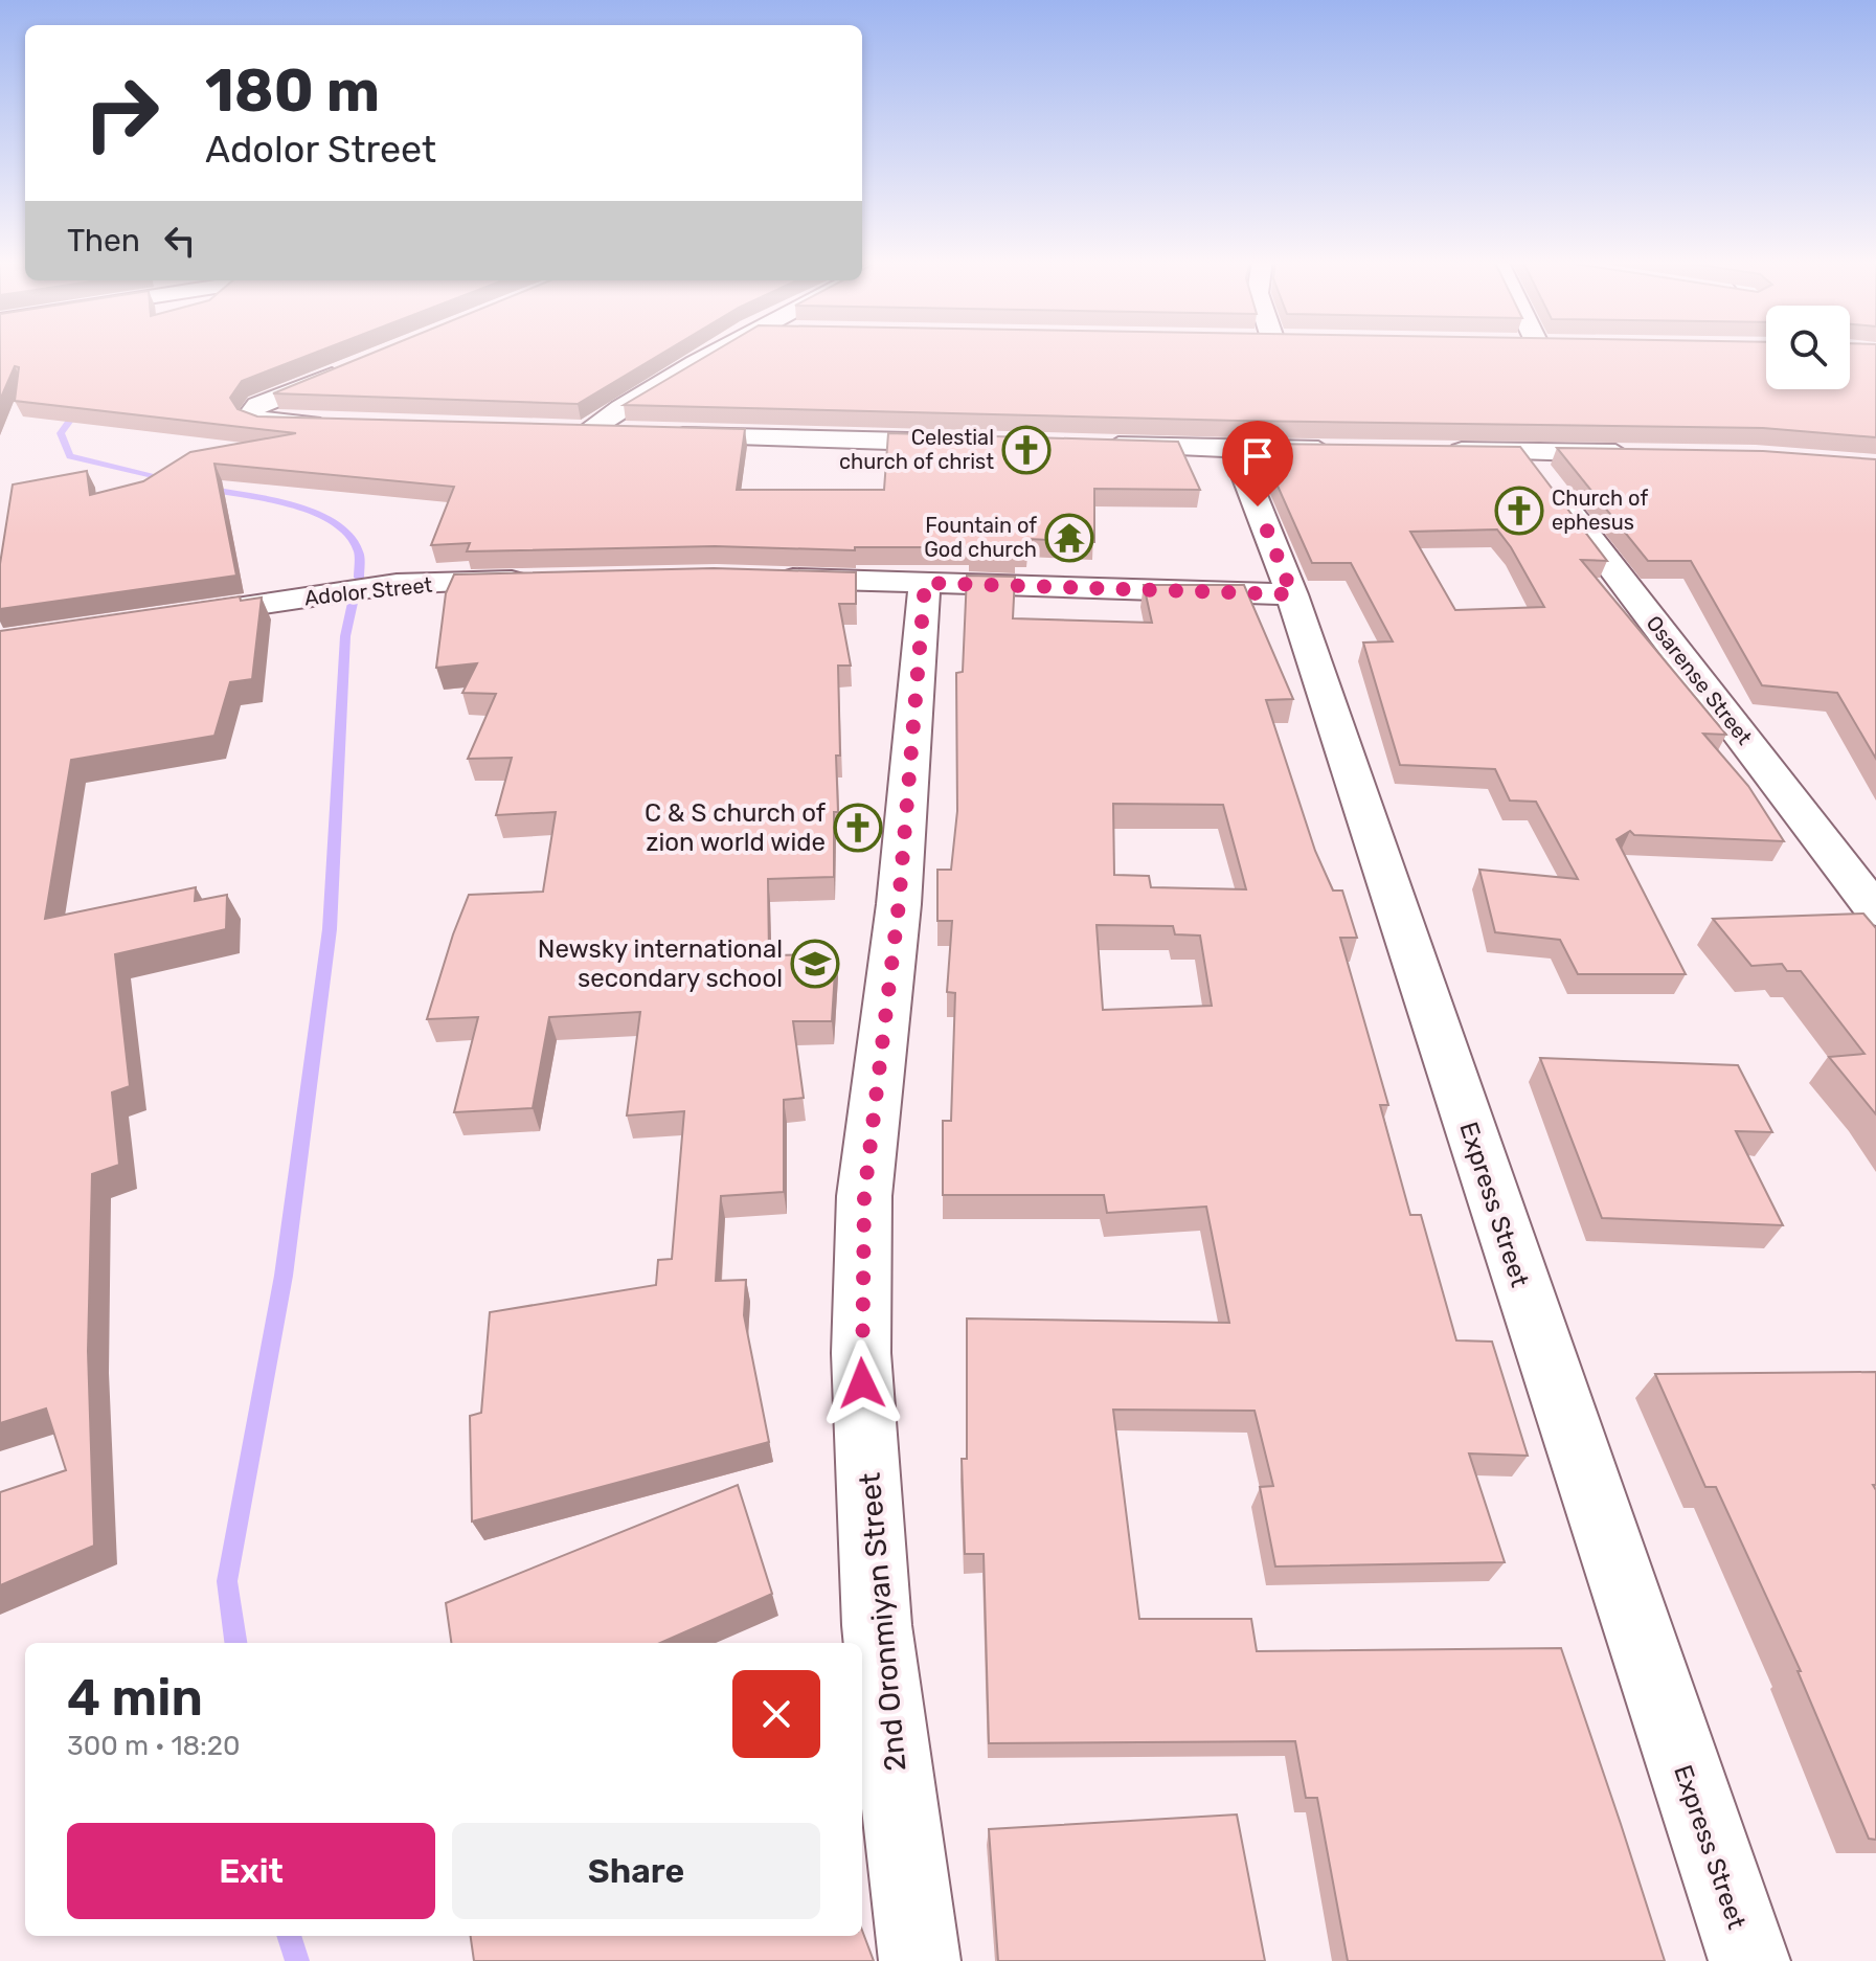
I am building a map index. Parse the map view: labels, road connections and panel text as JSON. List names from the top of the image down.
{
  "streets": {
    "street": [
      "Adolor Street",
      "Osarense Street",
      "Express Street",
      "2nd Oronmiyan Street"
    ]
  },
  "places": {
    "church": ["Celestial church of christ", "Church of ephesus", "C & S church of zion world wide"],
    "temple": ["Fountain of God church"],
    "school or university": ["Newsky international secondary school"]
  },
  "page": {
    "turn": ["180 m", "Adolor Street"],
    "then": "Then",
    "heading": ["4 min", "300 m · 18:20"],
    "buttons": ["Exit", "Share"]
  }
}
